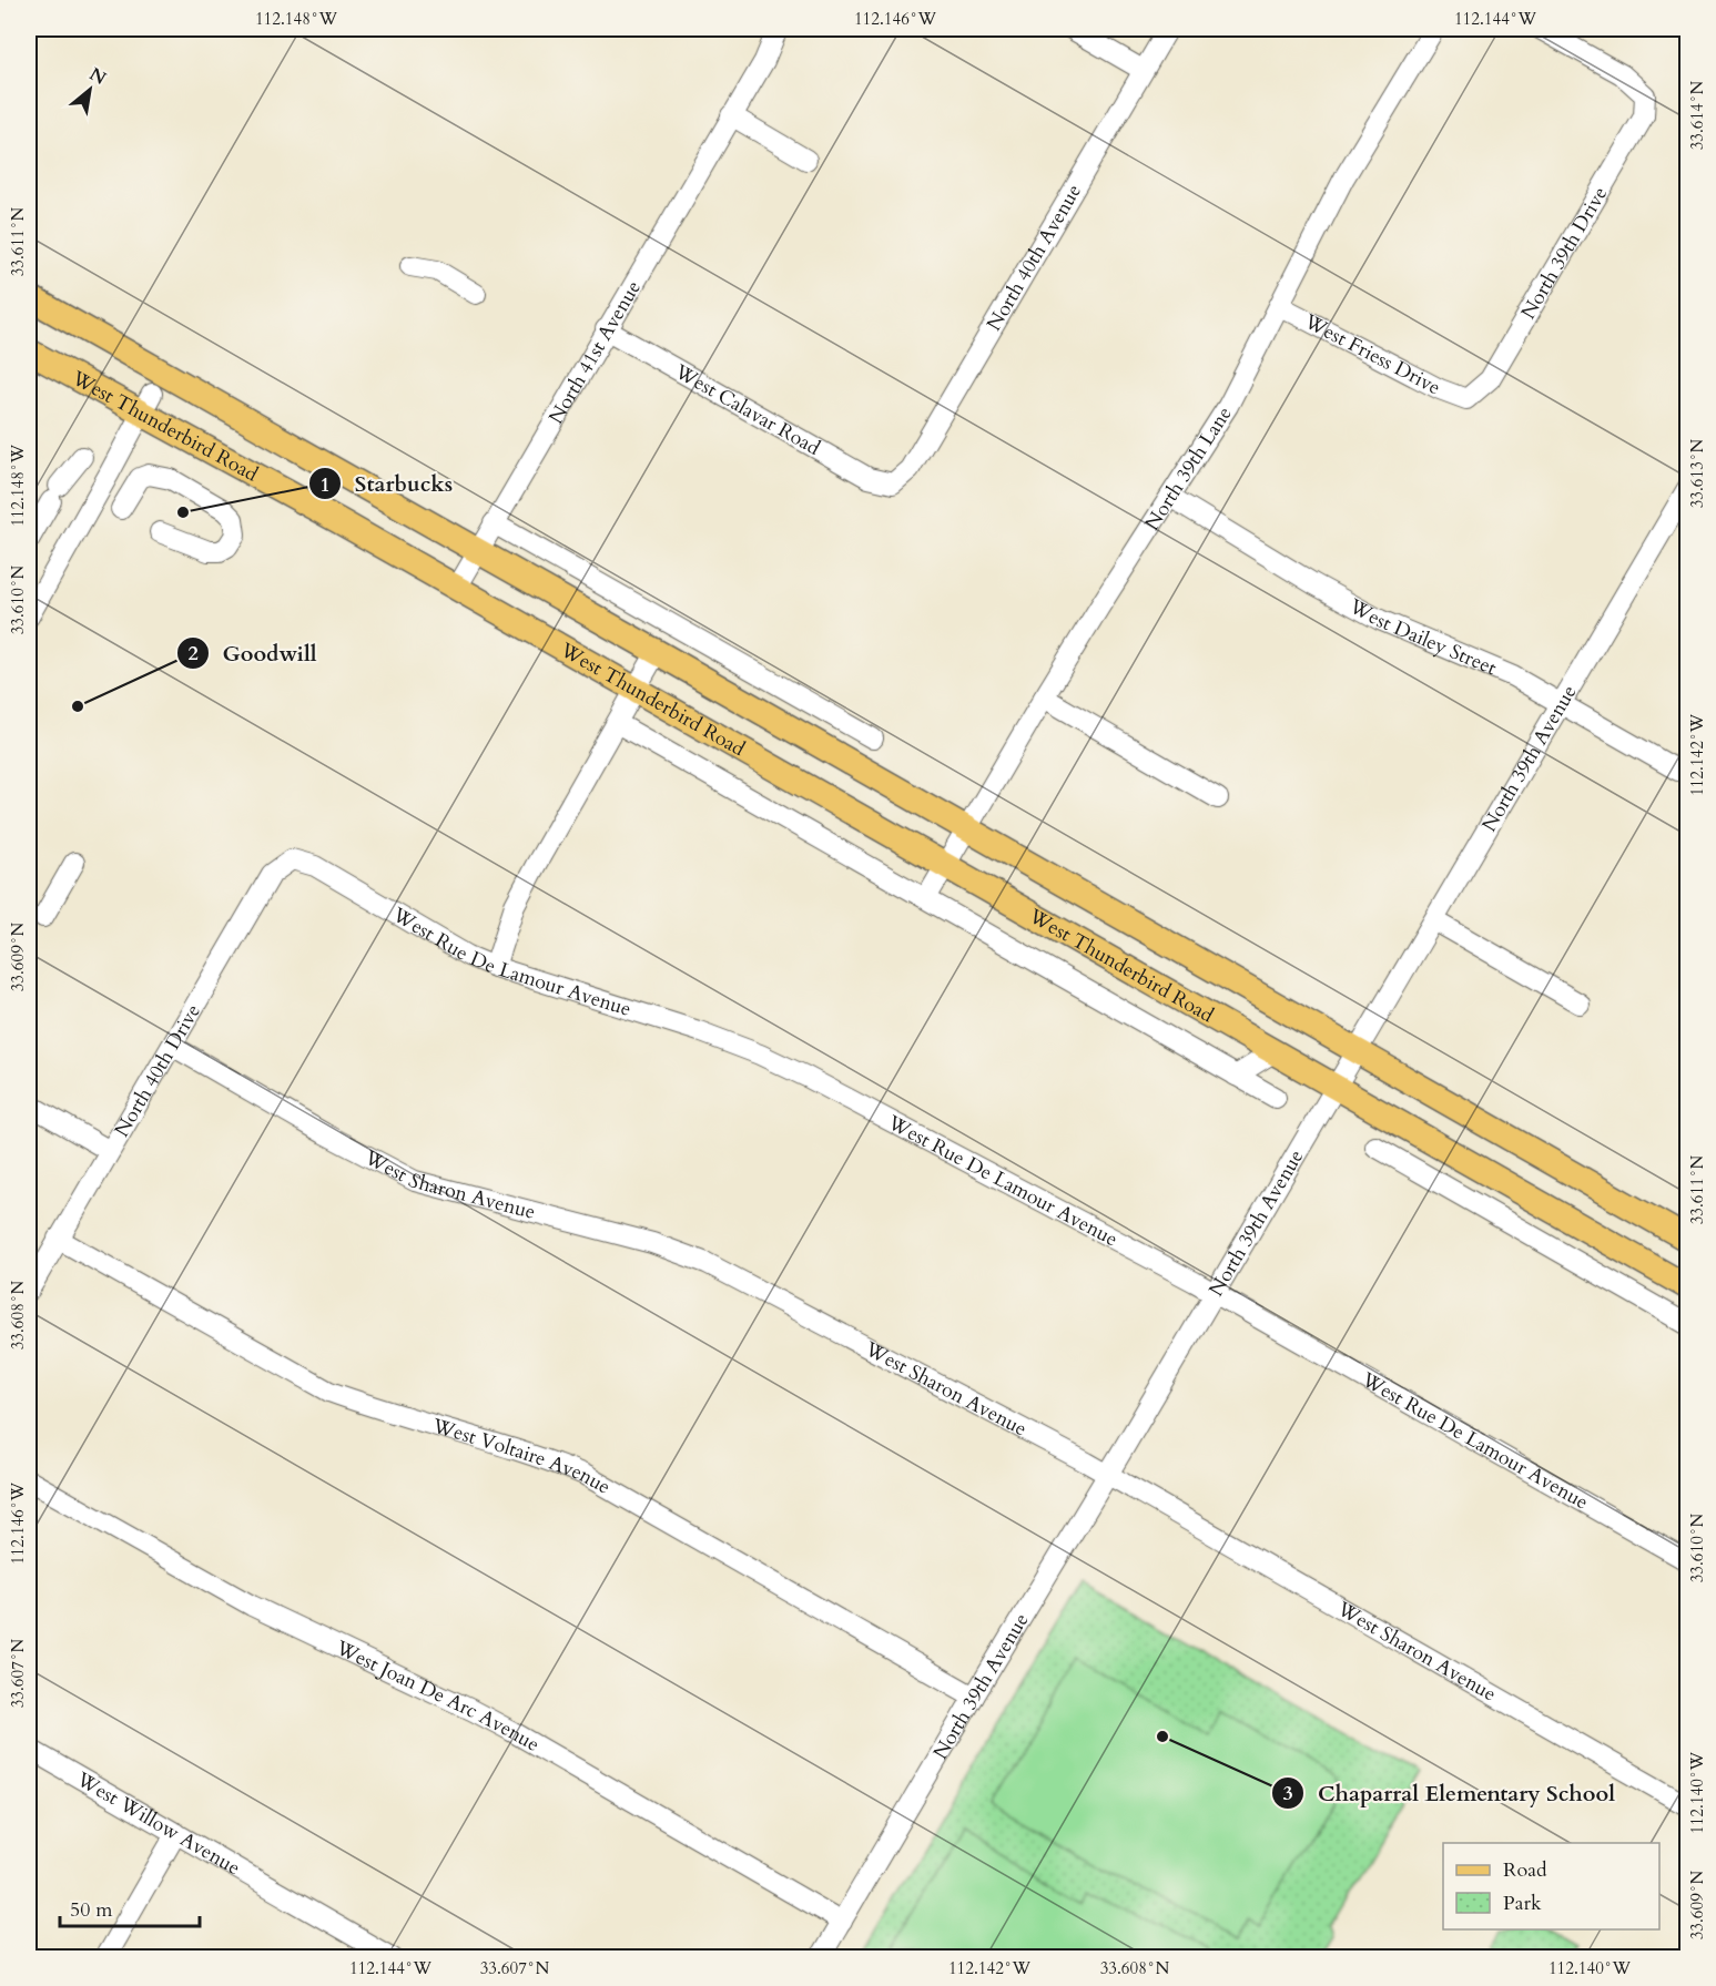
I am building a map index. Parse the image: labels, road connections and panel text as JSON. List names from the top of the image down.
{
  "streets": {
    "main road": ["West Thunderbird Road"],
    "street": [
      "North 39th Drive",
      "North 40th Avenue",
      "North 41st Avenue",
      "West Friess Drive",
      "West Calavar Road",
      "North 39th Lane",
      "West Dailey Street",
      "North 39th Avenue",
      "West Rue De Lamour Avenue",
      "North 40th Drive",
      "West Sharon Avenue",
      "West Voltaire Avenue",
      "West Joan De Arc Avenue",
      "West Willow Avenue"
    ]
  },
  "crossings": [
    ["North 39th Drive", "West Friess Drive"],
    ["North 40th Avenue", "West Calavar Road"],
    ["North 41st Avenue", "West Calavar Road"],
    ["North 41st Avenue", "West Thunderbird Road"],
    ["West Friess Drive", "North 39th Lane"],
    ["West Thunderbird Road", "North 39th Lane"],
    ["West Thunderbird Road", "North 39th Avenue"],
    ["North 39th Lane", "West Dailey Street"],
    ["West Dailey Street", "North 39th Avenue"],
    ["North 39th Avenue", "West Rue De Lamour Avenue"],
    ["North 39th Avenue", "West Sharon Avenue"],
    ["North 39th Avenue", "West Voltaire Avenue"],
    ["North 39th Avenue", "West Joan De Arc Avenue"],
    ["West Rue De Lamour Avenue", "North 40th Drive"],
    ["North 40th Drive", "West Sharon Avenue"],
    ["North 40th Drive", "West Voltaire Avenue"]
  ],
  "places": ["Starbucks", "Goodwill", "Chaparral Elementary School"],
  "legend": ["Road", "Park"],
  "scale_bar": "50 m",
  "north": "top right",
  "coordinates": [
    "112.148°W",
    "112.146°W",
    "112.144°W",
    "33.614°N",
    "33.611°N",
    "33.613°N",
    "33.610°N",
    "112.142°W",
    "33.609°N",
    "33.608°N",
    "33.607°N",
    "112.140°W"
  ]
}
